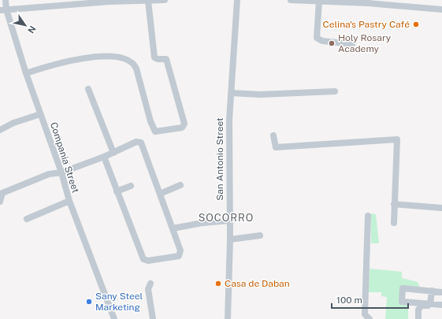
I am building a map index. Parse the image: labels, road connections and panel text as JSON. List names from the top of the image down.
{
  "streets": {
    "street": ["Compania Street", "San Antonio Street"]
  },
  "districts": ["SOCORRO"],
  "places": [
    "Celina's Pastry Café",
    "Holy Rosary Academy",
    "Casa de Daban",
    "Sany Steel Marketing"
  ],
  "scale_bar": "100 m",
  "north": "bottom right"
}
